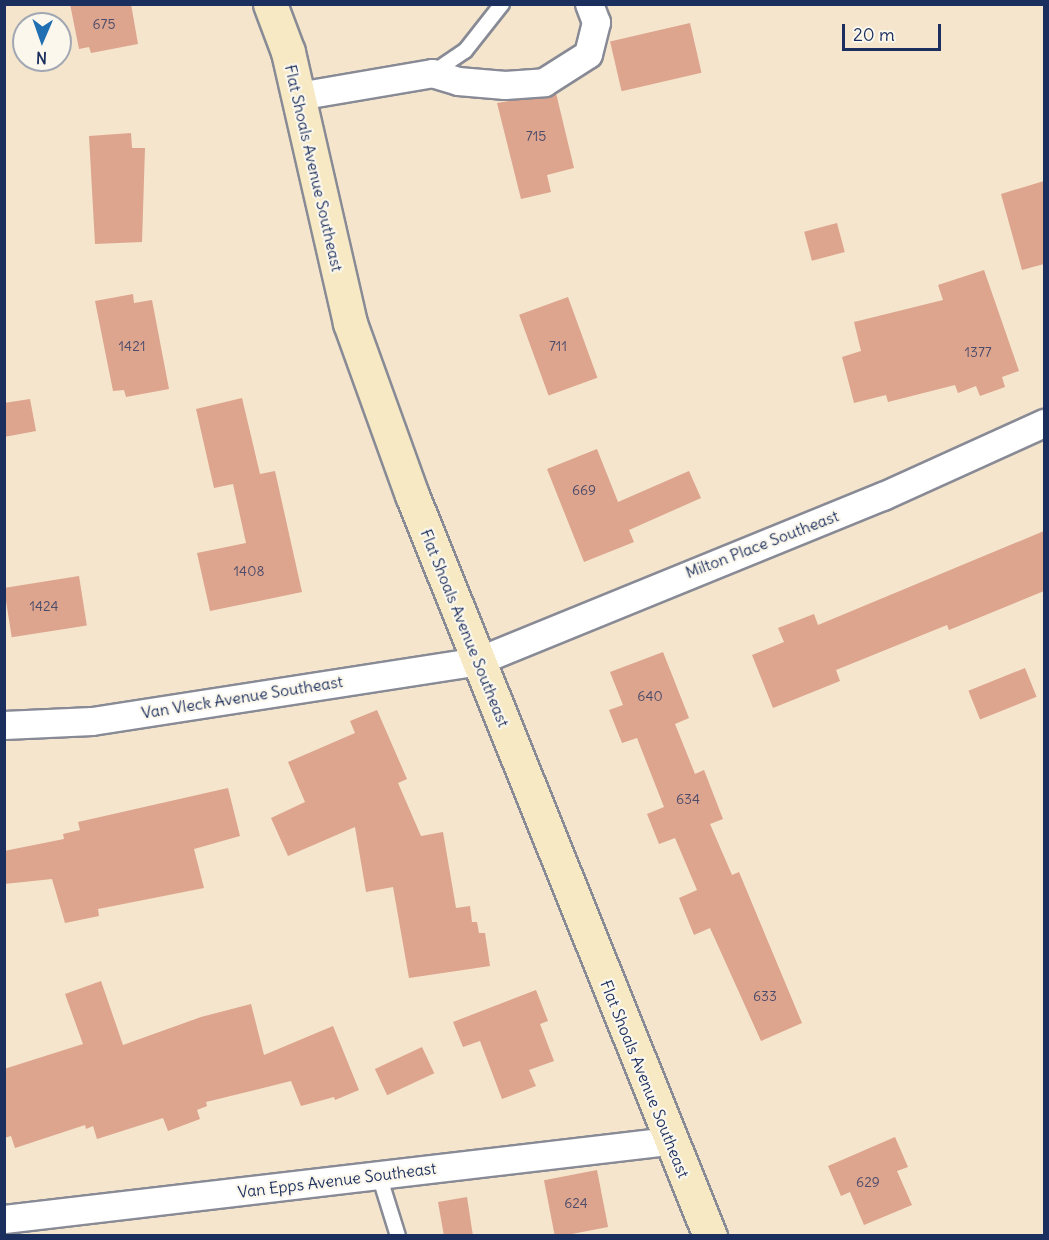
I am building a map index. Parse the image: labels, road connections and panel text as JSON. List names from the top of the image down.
{
  "streets": {
    "street": [
      "Flat Shoals Avenue Southeast",
      "Milton Place Southeast",
      "Van Vleck Avenue Southeast",
      "Van Epps Avenue Southeast"
    ]
  },
  "crossings": [
    ["Flat Shoals Avenue Southeast", "Milton Place Southeast"],
    ["Flat Shoals Avenue Southeast", "Van Vleck Avenue Southeast"],
    ["Flat Shoals Avenue Southeast", "Van Epps Avenue Southeast"],
    ["Milton Place Southeast", "Van Vleck Avenue Southeast"]
  ],
  "house_numbers": [
    "675",
    "715",
    "1421",
    "711",
    "1377",
    "669",
    "1408",
    "1424",
    "640",
    "634",
    "633",
    "629",
    "624"
  ],
  "scale_bar": "20 m",
  "north": "bottom"
}
